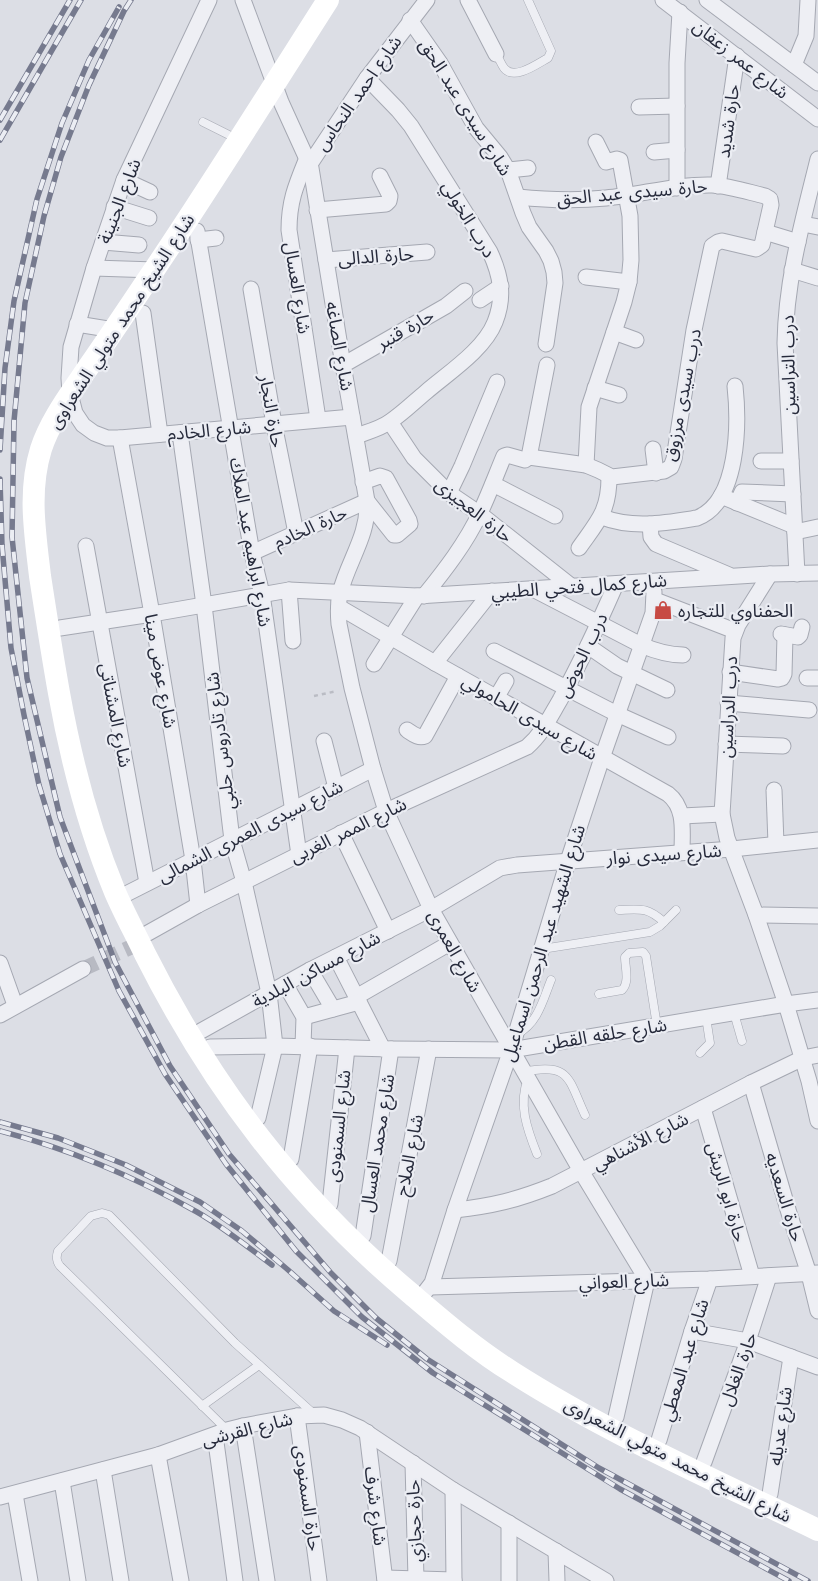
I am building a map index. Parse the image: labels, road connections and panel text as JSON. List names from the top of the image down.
{
  "streets": {
    "street": [
      "شارع عمر زعفان",
      "شارع احمد النحاس",
      "شارع سيدى عبد الحق",
      "حارة شديد",
      "حارة سيدى عبد الحق",
      "شارع الجنينة",
      "درب الخولي",
      "حارة الدالى",
      "شارع العسال",
      "شارع الشيخ محمد متولي الشعراوى",
      "حارة قنبر",
      "شارع الصاغه",
      "درب التراسين",
      "درب سيدى مرزوق",
      "حارة النجار",
      "شارع الخادم",
      "حارة العجيزى",
      "حارة الخادم",
      "شارع ابراهيم عبد الملاك",
      "شارع كمال فتحي الطيبي",
      "درب الحوض",
      "شارع عوض مينا",
      "درب الدراسين",
      "شارع المشناتى",
      "شارع سيدى الحامولي",
      "شارع تادروس حلبي",
      "شارع الممر الغربى",
      "شارع سيدى العمرى الشمالى",
      "شارع سيدى نوار",
      "شارع الشهيد عبد الرحمن اسماعيل",
      "شارع العمرى",
      "شارع مساكن البلدية",
      "شارع حلقه القطن",
      "شارع السمنودى",
      "شارع الأشناهي",
      "شارع محمد العسال",
      "شارع الملاح",
      "حارة ابو الريش",
      "حارة السعديه",
      "شارع العواني",
      "شارع عبد المعطي",
      "حارة الغلال",
      "شارع عديله",
      "شارع القرشى",
      "حارة السمنودى",
      "شارع شرف",
      "حارة حجازي"
    ]
  },
  "crossings": [
    ["شارع عمر زعفان", "حارة شديد"],
    ["شارع احمد النحاس", "شارع سيدى عبد الحق"],
    ["شارع احمد النحاس", "درب الخولي"],
    ["شارع احمد النحاس", "شارع العسال"],
    ["شارع احمد النحاس", "شارع الصاغه"],
    ["شارع سيدى عبد الحق", "حارة سيدى عبد الحق"],
    ["حارة شديد", "حارة سيدى عبد الحق"],
    ["حارة سيدى عبد الحق", "درب سيدى مرزوق"],
    ["شارع الجنينة", "شارع الشيخ محمد متولي الشعراوى"],
    ["شارع الجنينة", "شارع الخادم"],
    ["درب الخولي", "شارع الصاغه"],
    ["درب الخولي", "حارة العجيزى"],
    ["حارة الدالى", "شارع الصاغه"],
    ["شارع العسال", "شارع الصاغه"],
    ["شارع العسال", "شارع الخادم"],
    ["شارع الشيخ محمد متولي الشعراوى", "شارع الصاغه"],
    ["شارع الشيخ محمد متولي الشعراوى", "شارع الخادم"],
    ["شارع الشيخ محمد متولي الشعراوى", "شارع ابراهيم عبد الملاك"],
    ["شارع الشيخ محمد متولي الشعراوى", "شارع كمال فتحي الطيبي"],
    ["شارع الشيخ محمد متولي الشعراوى", "شارع المشناتى"],
    ["شارع الشيخ محمد متولي الشعراوى", "شارع الممر الغربى"],
    ["شارع الشيخ محمد متولي الشعراوى", "شارع سيدى العمرى الشمالى"],
    ["شارع الشيخ محمد متولي الشعراوى", "شارع الشهيد عبد الرحمن اسماعيل"],
    ["شارع الشيخ محمد متولي الشعراوى", "شارع مساكن البلدية"],
    ["شارع الشيخ محمد متولي الشعراوى", "شارع حلقه القطن"],
    ["شارع الشيخ محمد متولي الشعراوى", "شارع السمنودى"],
    ["شارع الشيخ محمد متولي الشعراوى", "شارع محمد العسال"],
    ["شارع الشيخ محمد متولي الشعراوى", "شارع الملاح"],
    ["شارع الشيخ محمد متولي الشعراوى", "شارع العواني"],
    ["شارع الشيخ محمد متولي الشعراوى", "شارع عبد المعطي"],
    ["شارع الشيخ محمد متولي الشعراوى", "حارة الغلال"],
    ["شارع الشيخ محمد متولي الشعراوى", "شارع عديله"],
    ["حارة قنبر", "شارع الصاغه"],
    ["شارع الصاغه", "شارع الخادم"],
    ["شارع الصاغه", "حارة الخادم"],
    ["شارع الصاغه", "شارع كمال فتحي الطيبي"],
    ["شارع الصاغه", "شارع سيدى الحامولي"],
    ["شارع الصاغه", "شارع العمرى"],
    ["درب التراسين", "شارع كمال فتحي الطيبي"],
    ["حارة النجار", "شارع الخادم"],
    ["حارة النجار", "حارة الخادم"],
    ["شارع الخادم", "شارع ابراهيم عبد الملاك"],
    ["شارع الخادم", "شارع عوض مينا"],
    ["شارع الخادم", "شارع تادروس حلبي"],
    ["حارة العجيزى", "شارع كمال فتحي الطيبي"],
    ["حارة الخادم", "شارع ابراهيم عبد الملاك"],
    ["شارع ابراهيم عبد الملاك", "شارع كمال فتحي الطيبي"],
    ["شارع ابراهيم عبد الملاك", "شارع الممر الغربى"],
    ["شارع ابراهيم عبد الملاك", "شارع سيدى العمرى الشمالى"],
    ["شارع كمال فتحي الطيبي", "درب الحوض"],
    ["شارع كمال فتحي الطيبي", "شارع عوض مينا"],
    ["شارع كمال فتحي الطيبي", "درب الدراسين"],
    ["شارع كمال فتحي الطيبي", "شارع المشناتى"],
    ["شارع كمال فتحي الطيبي", "شارع سيدى الحامولي"],
    ["شارع كمال فتحي الطيبي", "شارع تادروس حلبي"],
    ["شارع كمال فتحي الطيبي", "شارع الشهيد عبد الرحمن اسماعيل"],
    ["شارع كمال فتحي الطيبي", "شارع العمرى"],
    ["درب الحوض", "شارع سيدى الحامولي"],
    ["درب الحوض", "شارع الممر الغربى"],
    ["شارع عوض مينا", "شارع الممر الغربى"],
    ["شارع عوض مينا", "شارع سيدى العمرى الشمالى"],
    ["درب الدراسين", "شارع سيدى نوار"],
    ["درب الدراسين", "شارع حلقه القطن"],
    ["درب الدراسين", "شارع الأشناهي"],
    ["شارع المشناتى", "شارع سيدى العمرى الشمالى"],
    ["شارع سيدى الحامولي", "شارع الممر الغربى"],
    ["شارع سيدى الحامولي", "شارع الشهيد عبد الرحمن اسماعيل"],
    ["شارع سيدى الحامولي", "شارع العمرى"],
    ["شارع تادروس حلبي", "شارع الممر الغربى"],
    ["شارع تادروس حلبي", "شارع سيدى العمرى الشمالى"],
    ["شارع تادروس حلبي", "شارع مساكن البلدية"],
    ["شارع تادروس حلبي", "شارع حلقه القطن"],
    ["شارع الممر الغربى", "شارع العمرى"],
    ["شارع سيدى العمرى الشمالى", "شارع العمرى"],
    ["شارع سيدى نوار", "شارع الشهيد عبد الرحمن اسماعيل"],
    ["شارع سيدى نوار", "شارع العمرى"],
    ["شارع سيدى نوار", "شارع مساكن البلدية"],
    ["شارع الشهيد عبد الرحمن اسماعيل", "شارع العمرى"],
    ["شارع الشهيد عبد الرحمن اسماعيل", "شارع حلقه القطن"],
    ["شارع الشهيد عبد الرحمن اسماعيل", "شارع الأشناهي"],
    ["شارع الشهيد عبد الرحمن اسماعيل", "شارع العواني"],
    ["شارع العمرى", "شارع مساكن البلدية"],
    ["شارع العمرى", "شارع حلقه القطن"],
    ["شارع العمرى", "شارع الأشناهي"],
    ["شارع العمرى", "شارع العواني"],
    ["شارع مساكن البلدية", "شارع حلقه القطن"],
    ["شارع حلقه القطن", "شارع السمنودى"],
    ["شارع حلقه القطن", "شارع محمد العسال"],
    ["شارع حلقه القطن", "شارع الملاح"],
    ["شارع الأشناهي", "حارة ابو الريش"],
    ["شارع الأشناهي", "حارة السعديه"],
    ["حارة ابو الريش", "شارع العواني"],
    ["حارة السعديه", "شارع العواني"],
    ["شارع العواني", "شارع عبد المعطي"],
    ["شارع العواني", "حارة الغلال"],
    ["شارع القرشى", "حارة السمنودى"],
    ["شارع القرشى", "شارع شرف"],
    ["شارع القرشى", "حارة حجازي"]
  ],
  "places": {
    "shop": ["الحفناوي للتجاره"]
  }
}
